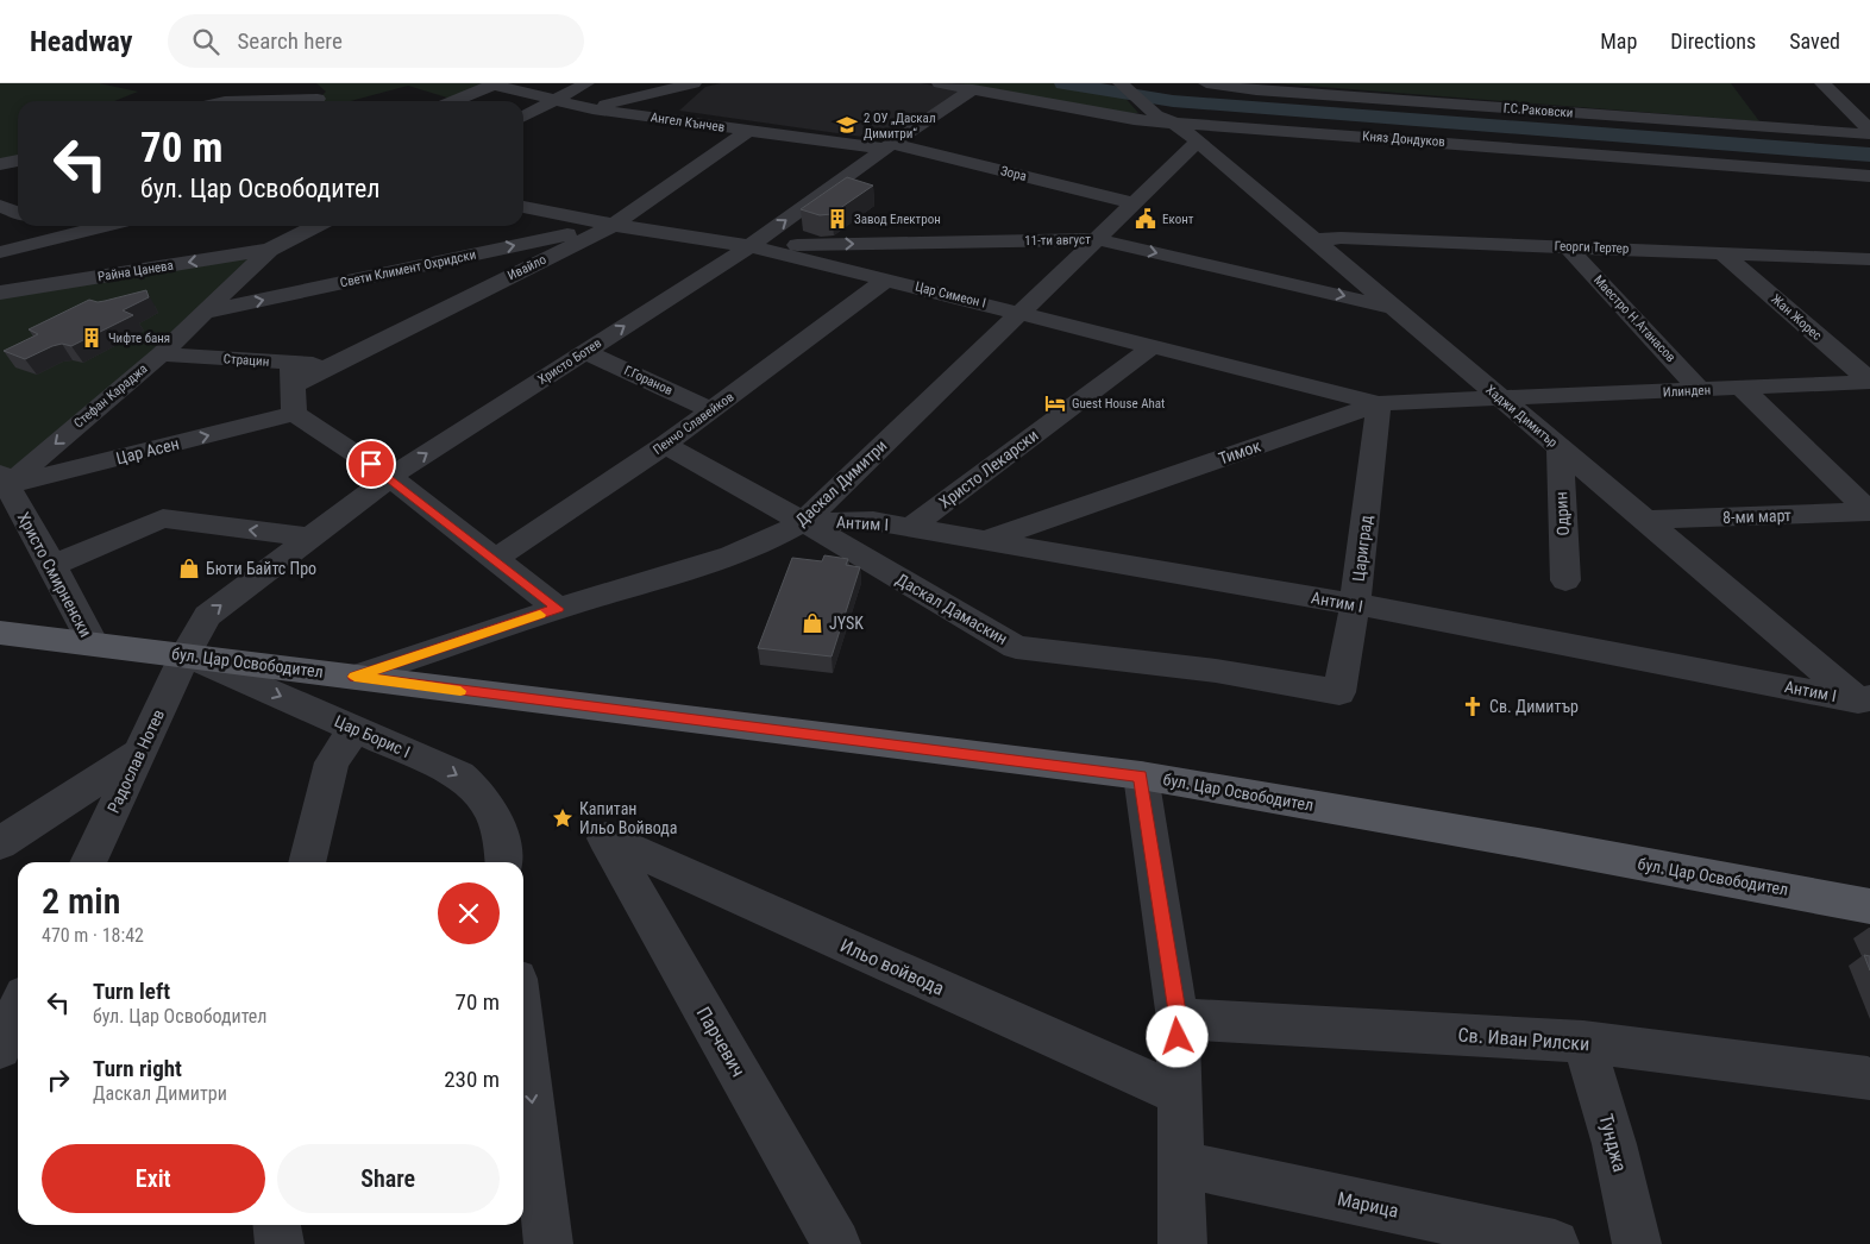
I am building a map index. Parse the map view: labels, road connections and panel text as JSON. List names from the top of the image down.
{
  "streets": {
    "main road": ["бул. Цар Освободител"],
    "street": [
      "Г.С.Раковски",
      "Ангел Кънчев",
      "Княз Дондуков",
      "Зора",
      "11-ти август",
      "Георги Тертер",
      "Ивайло",
      "Свети Климент Охридски",
      "Райна Цанева",
      "Цар Симеон I",
      "Жан Жорес",
      "Маестро Н.Атанасов",
      "Страцин",
      "Христо Ботев",
      "Г.Горанов",
      "Илинден",
      "Стефан Караджа",
      "Хаджи Димитър",
      "Пенчо Славейков",
      "Цар Асен",
      "Тимок",
      "Христо Лекарски",
      "Даскал Димитри",
      "Одрин",
      "8-ми март",
      "Антим I",
      "Цариград",
      "Христо Смирненски",
      "Даскал Дамаскин",
      "Цар Борис I",
      "Радослав Нотев",
      "Ильо войвода",
      "Св. Иван Рилски",
      "Парчевич",
      "Тунджа",
      "Марица"
    ]
  },
  "crossings": [
    ["Ангел Кънчев", "Зора"],
    ["Ангел Кънчев", "Ивайло"],
    ["Ангел Кънчев", "Христо Ботев"],
    ["Княз Дондуков", "Христо Ботев"],
    ["Княз Дондуков", "Хаджи Димитър"],
    ["Зора", "Христо Ботев"],
    ["Зора", "Даскал Димитри"],
    ["11-ти август", "Цар Симеон I"],
    ["11-ти август", "Христо Ботев"],
    ["11-ти август", "Хаджи Димитър"],
    ["11-ти август", "Даскал Димитри"],
    ["Георги Тертер", "Жан Жорес"],
    ["Георги Тертер", "Маестро Н.Атанасов"],
    ["Георги Тертер", "Хаджи Димитър"],
    ["Ивайло", "Свети Климент Охридски"],
    ["Ивайло", "Цар Симеон I"],
    ["Ивайло", "Страцин"],
    ["Свети Климент Охридски", "Цар Симеон I"],
    ["Свети Климент Охридски", "Стефан Караджа"],
    ["Райна Цанева", "Стефан Караджа"],
    ["Цар Симеон I", "Христо Ботев"],
    ["Цар Симеон I", "Пенчо Славейков"],
    ["Цар Симеон I", "Тимок"],
    ["Цар Симеон I", "Христо Лекарски"],
    ["Цар Симеон I", "Даскал Димитри"],
    ["Цар Симеон I", "Цариград"],
    ["Жан Жорес", "Илинден"],
    ["Маестро Н.Атанасов", "Илинден"],
    ["Страцин", "Стефан Караджа"],
    ["Христо Ботев", "Г.Горанов"],
    ["Христо Ботев", "бул. Цар Освободител"],
    ["Христо Ботев", "Цар Борис I"],
    ["Христо Ботев", "Радослав Нотев"],
    ["Г.Горанов", "Пенчо Славейков"],
    ["Илинден", "Хаджи Димитър"],
    ["Илинден", "Тимок"],
    ["Стефан Караджа", "Цар Асен"],
    ["Стефан Караджа", "Христо Смирненски"],
    ["Хаджи Димитър", "Тимок"],
    ["Хаджи Димитър", "Даскал Димитри"],
    ["Хаджи Димитър", "Одрин"],
    ["Хаджи Димитър", "8-ми март"],
    ["Хаджи Димитър", "Антим I"],
    ["Пенчо Славейков", "Даскал Дамаскин"],
    ["Цар Асен", "Христо Смирненски"],
    ["Тимок", "Антим I"],
    ["Тимок", "Цариград"],
    ["Христо Лекарски", "Антим I"],
    ["Даскал Димитри", "Антим I"],
    ["Даскал Димитри", "Даскал Дамаскин"],
    ["Даскал Димитри", "бул. Цар Освободител"],
    ["Антим I", "Цариград"],
    ["Антим I", "Даскал Дамаскин"],
    ["Цариград", "Даскал Дамаскин"],
    ["Христо Смирненски", "бул. Цар Освободител"],
    ["бул. Цар Освободител", "Цар Борис I"],
    ["бул. Цар Освободител", "Радослав Нотев"],
    ["Цар Борис I", "Радослав Нотев"],
    ["Ильо войвода", "Парчевич"],
    ["Св. Иван Рилски", "Тунджа"]
  ],
  "one_way": ["11-ти август", "Христо Ботев", "Стефан Караджа"],
  "places": {
    "school or university": ["2 ОУ „Даскал Димитри“"],
    "building": ["Завод Електрон", "Чифте баня"],
    "public building": ["Еконт"],
    "hotel": ["Guest House Ahat"],
    "shop": ["Бюти Байтс Про", "JYSK"],
    "church": ["Св. Димитър"],
    "place": ["Капитан Ильо Войвода"]
  },
  "page": {
    "header": "Headway",
    "search": "Search here",
    "nav": ["Map", "Directions", "Saved"],
    "turn": ["70 m", "бул. Цар Освободител"],
    "heading": ["2 min", "470 m · 18:42"],
    "list": [
      {
        "name": "Turn left",
        "note": "бул. Цар Освободител",
        "value": "70 m"
      },
      {
        "name": "Turn right",
        "note": "Даскал Димитри",
        "value": "230 m"
      }
    ],
    "buttons": ["Exit", "Share"]
  }
}
